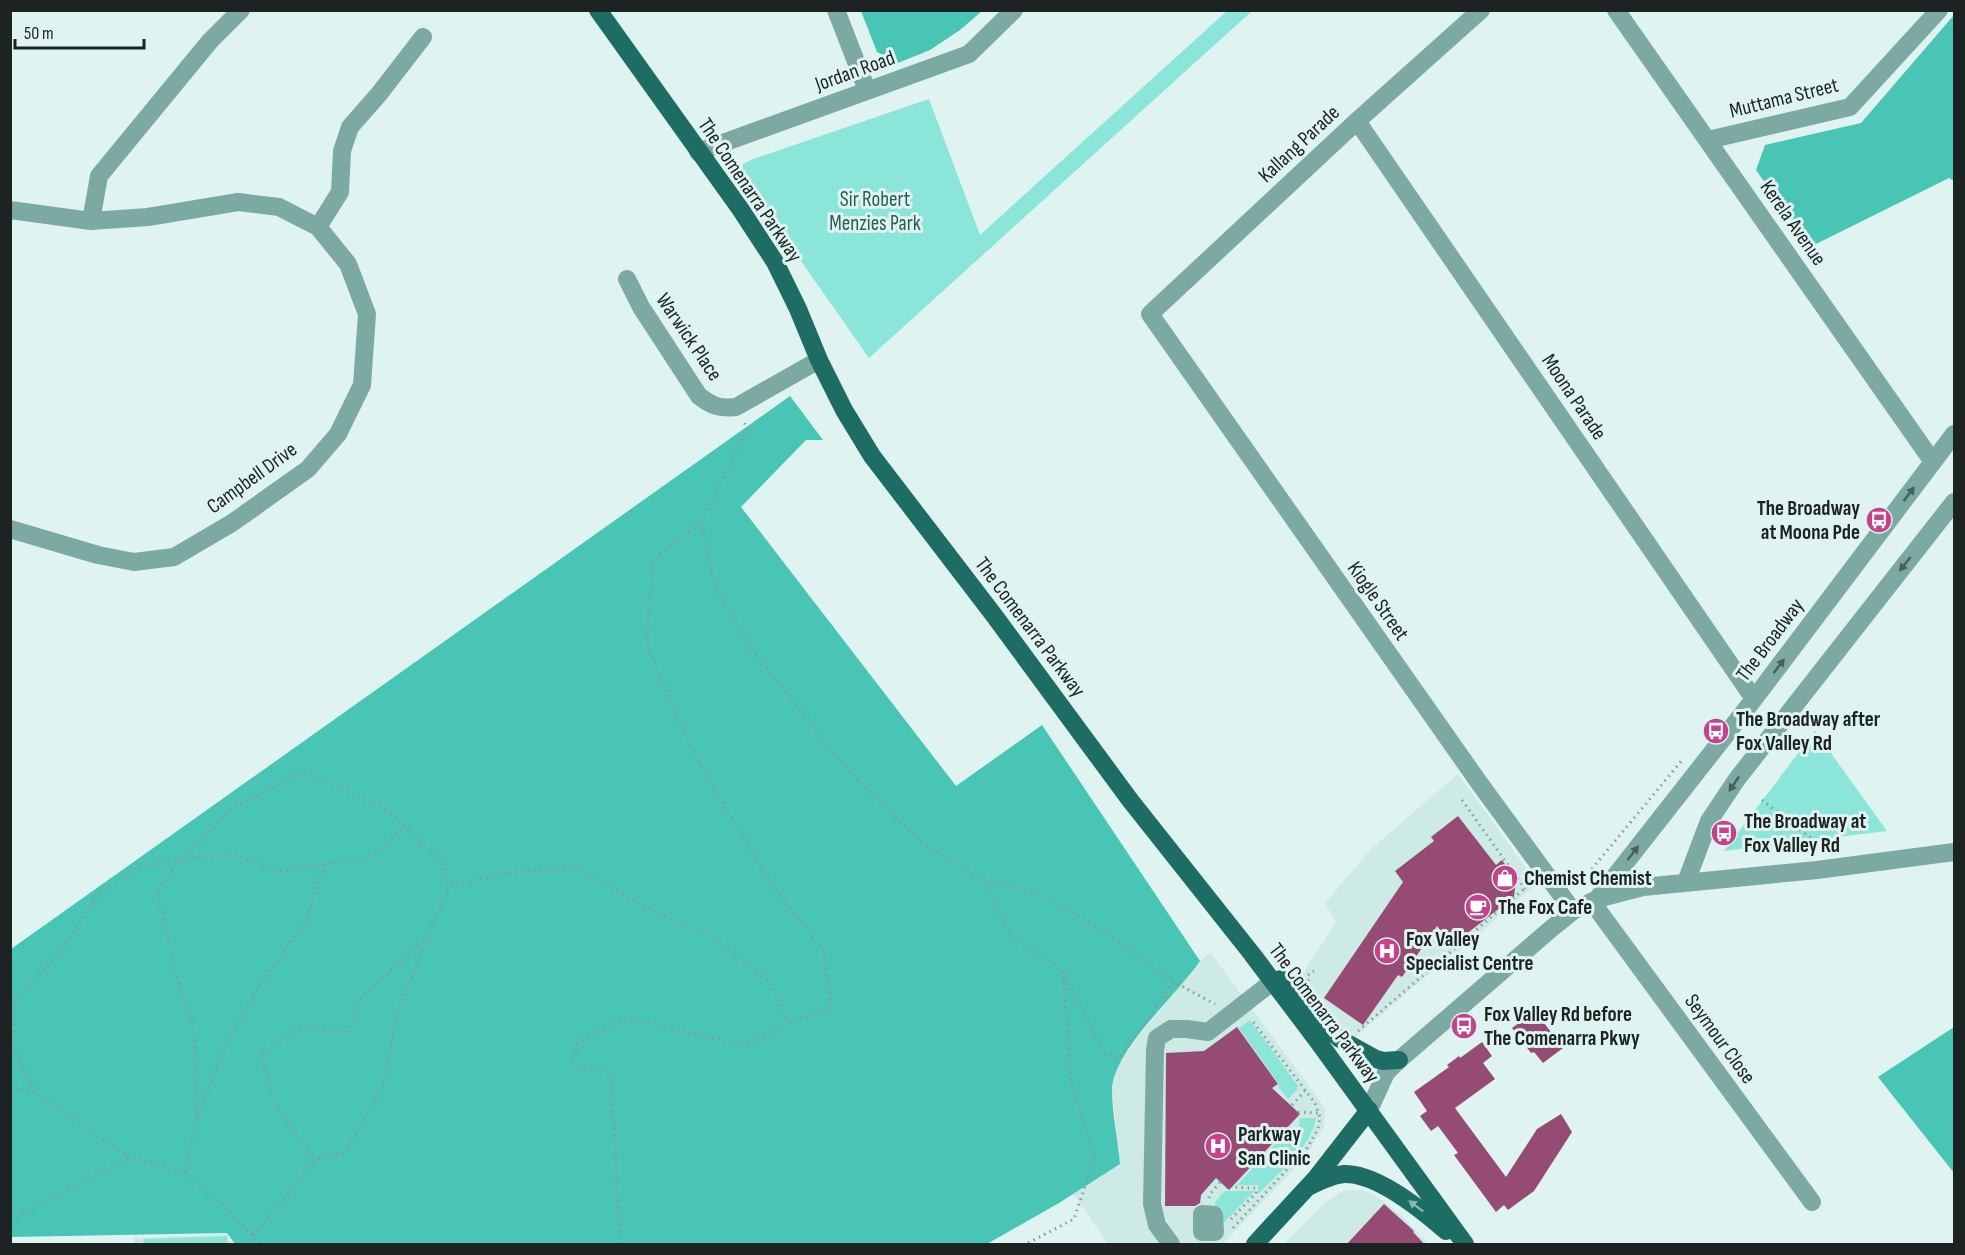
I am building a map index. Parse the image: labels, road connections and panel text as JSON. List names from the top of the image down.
{
  "streets": {
    "main road": ["The Comenarra Parkway"],
    "street": [
      "Jordan Road",
      "Muttama Street",
      "Kallang Parade",
      "Kerela Avenue",
      "Warwick Place",
      "Moona Parade",
      "Campbell Drive",
      "Kiogle Street",
      "The Broadway",
      "Seymour Close"
    ]
  },
  "crossings": [
    ["Jordan Road", "The Comenarra Parkway"],
    ["Muttama Street", "Kerela Avenue"],
    ["Kallang Parade", "Moona Parade"],
    ["Kallang Parade", "Kiogle Street"],
    ["Kerela Avenue", "The Broadway"],
    ["Moona Parade", "The Broadway"],
    ["The Broadway", "Seymour Close"]
  ],
  "parks": ["Sir Robert Menzies Park"],
  "places": {
    "bus stop": [
      "The Broadway at Moona Pde",
      "The Broadway after Fox Valley Rd",
      "The Broadway at Fox Valley Rd",
      "Fox Valley Rd before The Comenarra Pkwy"
    ],
    "shop": ["Chemist Chemist"],
    "cafe": ["The Fox Cafe"],
    "hospital": ["Fox Valley Specialist Centre", "Parkway San Clinic"]
  },
  "scale_bar": "50 m"
}
